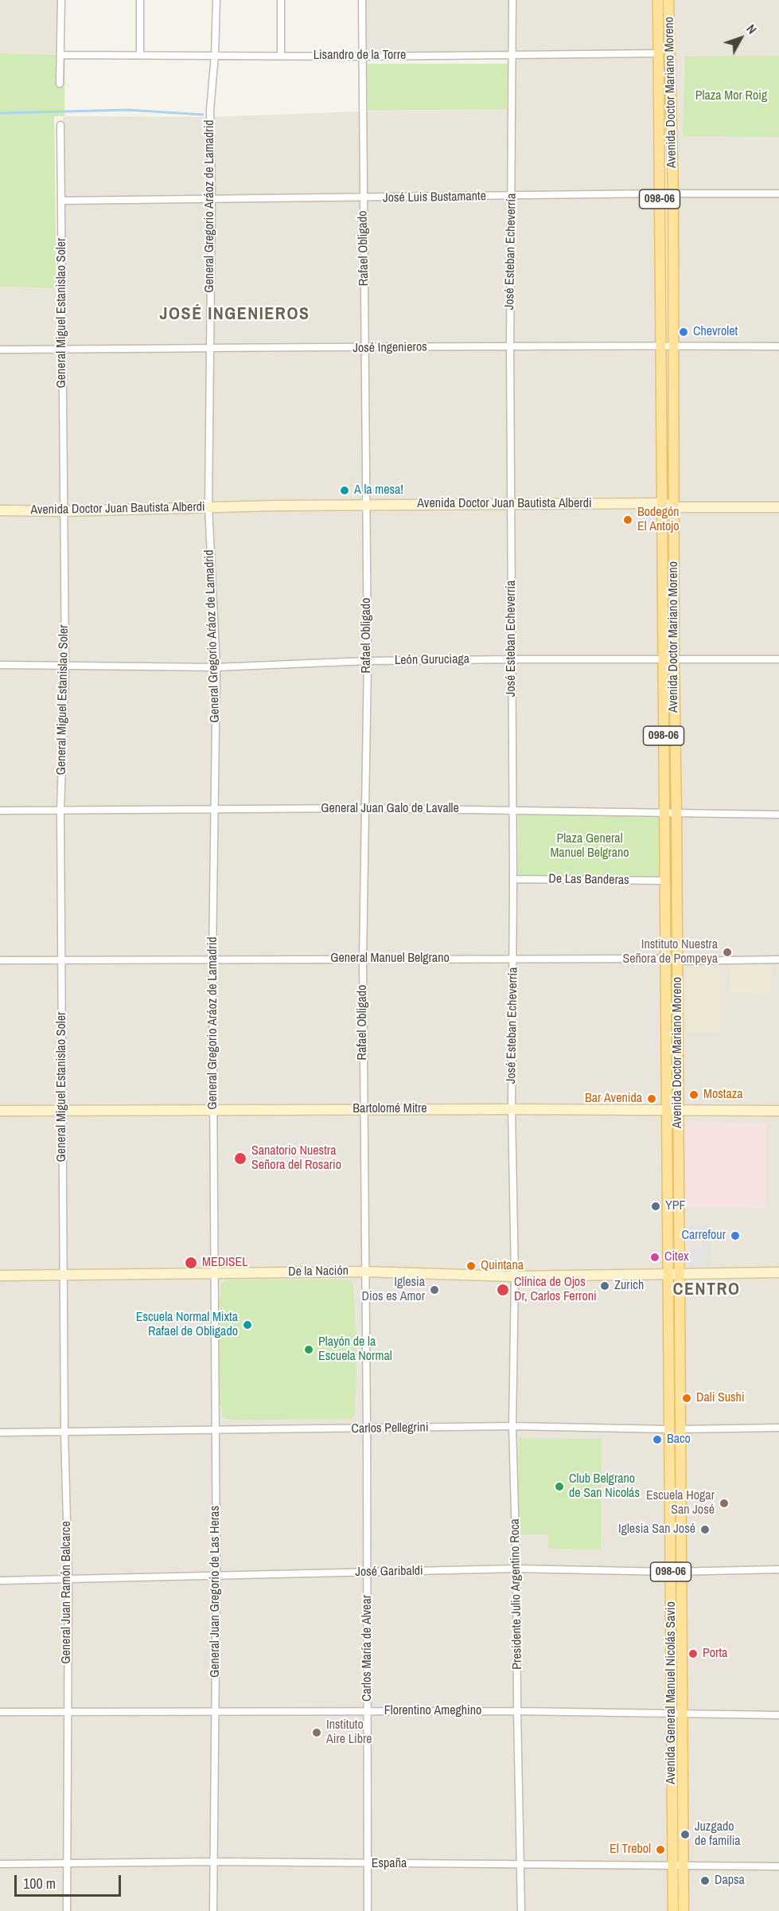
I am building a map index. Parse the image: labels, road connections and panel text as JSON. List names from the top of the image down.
{
  "streets": {
    "main road": ["Avenida Doctor Mariano Moreno", "098-06", "Avenida General Manuel Nicolás Savio"],
    "street": [
      "Lisandro de la Torre",
      "José Luis Bustamante",
      "General Gregorio Aráoz de Lamadrid",
      "Rafael Obligado",
      "José Esteban Echeverría",
      "General Miguel Estanislao Soler",
      "José Ingenieros",
      "Avenida Doctor Juan Bautista Alberdi",
      "León Guruciaga",
      "General Juan Galo de Lavalle",
      "De Las Banderas",
      "General Manuel Belgrano",
      "Bartolomé Mitre",
      "De la Nación",
      "Carlos Pellegrini",
      "José Garibaldi",
      "General Juan Gregorio de Las Heras",
      "General Juan Ramón Balcarce",
      "Presidente Julio Argentino Roca",
      "Carlos María de Alvear",
      "Florentino Ameghino",
      "España"
    ]
  },
  "crossings": [
    ["Lisandro de la Torre", "Avenida Doctor Mariano Moreno"],
    ["Lisandro de la Torre", "General Gregorio Aráoz de Lamadrid"],
    ["Lisandro de la Torre", "Rafael Obligado"],
    ["Lisandro de la Torre", "José Esteban Echeverría"],
    ["Avenida Doctor Mariano Moreno", "José Luis Bustamante"],
    ["Avenida Doctor Mariano Moreno", "José Ingenieros"],
    ["Avenida Doctor Mariano Moreno", "Avenida Doctor Juan Bautista Alberdi"],
    ["Avenida Doctor Mariano Moreno", "León Guruciaga"],
    ["Avenida Doctor Mariano Moreno", "General Juan Galo de Lavalle"],
    ["Avenida Doctor Mariano Moreno", "De Las Banderas"],
    ["Avenida Doctor Mariano Moreno", "General Manuel Belgrano"],
    ["Avenida Doctor Mariano Moreno", "Bartolomé Mitre"],
    ["Avenida Doctor Mariano Moreno", "De la Nación"],
    ["Avenida Doctor Mariano Moreno", "Avenida General Manuel Nicolás Savio"],
    ["José Luis Bustamante", "General Gregorio Aráoz de Lamadrid"],
    ["José Luis Bustamante", "Rafael Obligado"],
    ["José Luis Bustamante", "José Esteban Echeverría"],
    ["José Luis Bustamante", "General Miguel Estanislao Soler"],
    ["General Gregorio Aráoz de Lamadrid", "José Ingenieros"],
    ["General Gregorio Aráoz de Lamadrid", "Avenida Doctor Juan Bautista Alberdi"],
    ["General Gregorio Aráoz de Lamadrid", "León Guruciaga"],
    ["General Gregorio Aráoz de Lamadrid", "General Juan Galo de Lavalle"],
    ["General Gregorio Aráoz de Lamadrid", "General Manuel Belgrano"],
    ["General Gregorio Aráoz de Lamadrid", "Bartolomé Mitre"],
    ["General Gregorio Aráoz de Lamadrid", "De la Nación"],
    ["General Gregorio Aráoz de Lamadrid", "General Juan Gregorio de Las Heras"],
    ["Rafael Obligado", "José Ingenieros"],
    ["Rafael Obligado", "Avenida Doctor Juan Bautista Alberdi"],
    ["Rafael Obligado", "León Guruciaga"],
    ["Rafael Obligado", "General Juan Galo de Lavalle"],
    ["Rafael Obligado", "General Manuel Belgrano"],
    ["Rafael Obligado", "Bartolomé Mitre"],
    ["Rafael Obligado", "De la Nación"],
    ["Rafael Obligado", "Carlos María de Alvear"],
    ["José Esteban Echeverría", "José Ingenieros"],
    ["José Esteban Echeverría", "Avenida Doctor Juan Bautista Alberdi"],
    ["José Esteban Echeverría", "León Guruciaga"],
    ["José Esteban Echeverría", "General Juan Galo de Lavalle"],
    ["José Esteban Echeverría", "De Las Banderas"],
    ["José Esteban Echeverría", "General Manuel Belgrano"],
    ["José Esteban Echeverría", "Bartolomé Mitre"],
    ["José Esteban Echeverría", "De la Nación"],
    ["José Esteban Echeverría", "Presidente Julio Argentino Roca"],
    ["General Miguel Estanislao Soler", "José Ingenieros"],
    ["General Miguel Estanislao Soler", "Avenida Doctor Juan Bautista Alberdi"],
    ["General Miguel Estanislao Soler", "León Guruciaga"],
    ["General Miguel Estanislao Soler", "General Juan Galo de Lavalle"],
    ["General Miguel Estanislao Soler", "General Manuel Belgrano"],
    ["General Miguel Estanislao Soler", "Bartolomé Mitre"],
    ["General Miguel Estanislao Soler", "De la Nación"],
    ["General Miguel Estanislao Soler", "General Juan Ramón Balcarce"],
    ["De la Nación", "General Juan Gregorio de Las Heras"],
    ["De la Nación", "General Juan Ramón Balcarce"],
    ["De la Nación", "Presidente Julio Argentino Roca"],
    ["De la Nación", "Carlos María de Alvear"],
    ["De la Nación", "Avenida General Manuel Nicolás Savio"],
    ["Carlos Pellegrini", "General Juan Gregorio de Las Heras"],
    ["Carlos Pellegrini", "General Juan Ramón Balcarce"],
    ["Carlos Pellegrini", "Presidente Julio Argentino Roca"],
    ["Carlos Pellegrini", "Carlos María de Alvear"],
    ["Carlos Pellegrini", "Avenida General Manuel Nicolás Savio"],
    ["José Garibaldi", "General Juan Gregorio de Las Heras"],
    ["José Garibaldi", "General Juan Ramón Balcarce"],
    ["José Garibaldi", "Presidente Julio Argentino Roca"],
    ["José Garibaldi", "Carlos María de Alvear"],
    ["José Garibaldi", "Avenida General Manuel Nicolás Savio"],
    ["General Juan Gregorio de Las Heras", "Florentino Ameghino"],
    ["General Juan Gregorio de Las Heras", "España"],
    ["General Juan Ramón Balcarce", "Florentino Ameghino"],
    ["General Juan Ramón Balcarce", "España"],
    ["Presidente Julio Argentino Roca", "Florentino Ameghino"],
    ["Presidente Julio Argentino Roca", "España"],
    ["Carlos María de Alvear", "Florentino Ameghino"],
    ["Carlos María de Alvear", "España"],
    ["Avenida General Manuel Nicolás Savio", "Florentino Ameghino"],
    ["Avenida General Manuel Nicolás Savio", "España"]
  ],
  "districts": ["JOSÉ INGENIEROS", "CENTRO"],
  "parks": ["Plaza Mor Roig", "Plaza General Manuel Belgrano"],
  "places": [
    "Chevrolet",
    "A la mesa!",
    "Bodegón El Antojo",
    "Instituto Nuestra Señora de Pompeya",
    "Mostaza",
    "Bar Avenida",
    "Sanatorio Nuestra Señora del Rosario",
    "YPF",
    "Carrefour",
    "Citex",
    "MEDISEL",
    "Quintana",
    "Zurich",
    "Iglesia Dios es Amor",
    "Clínica de Ojos Dr, Carlos Ferroni",
    "Escuela Normal Mixta Rafael de Obligado",
    "Playón de la Escuela Normal",
    "Dali Sushi",
    "Baco",
    "Club Belgrano de San Nicolás",
    "Escuela Hogar San José",
    "Iglesia San José",
    "Porta",
    "Instituto Aire Libre",
    "Juzgado de familia",
    "El Trebol",
    "Dapsa"
  ],
  "scale_bar": "100 m",
  "north": "top right"
}
